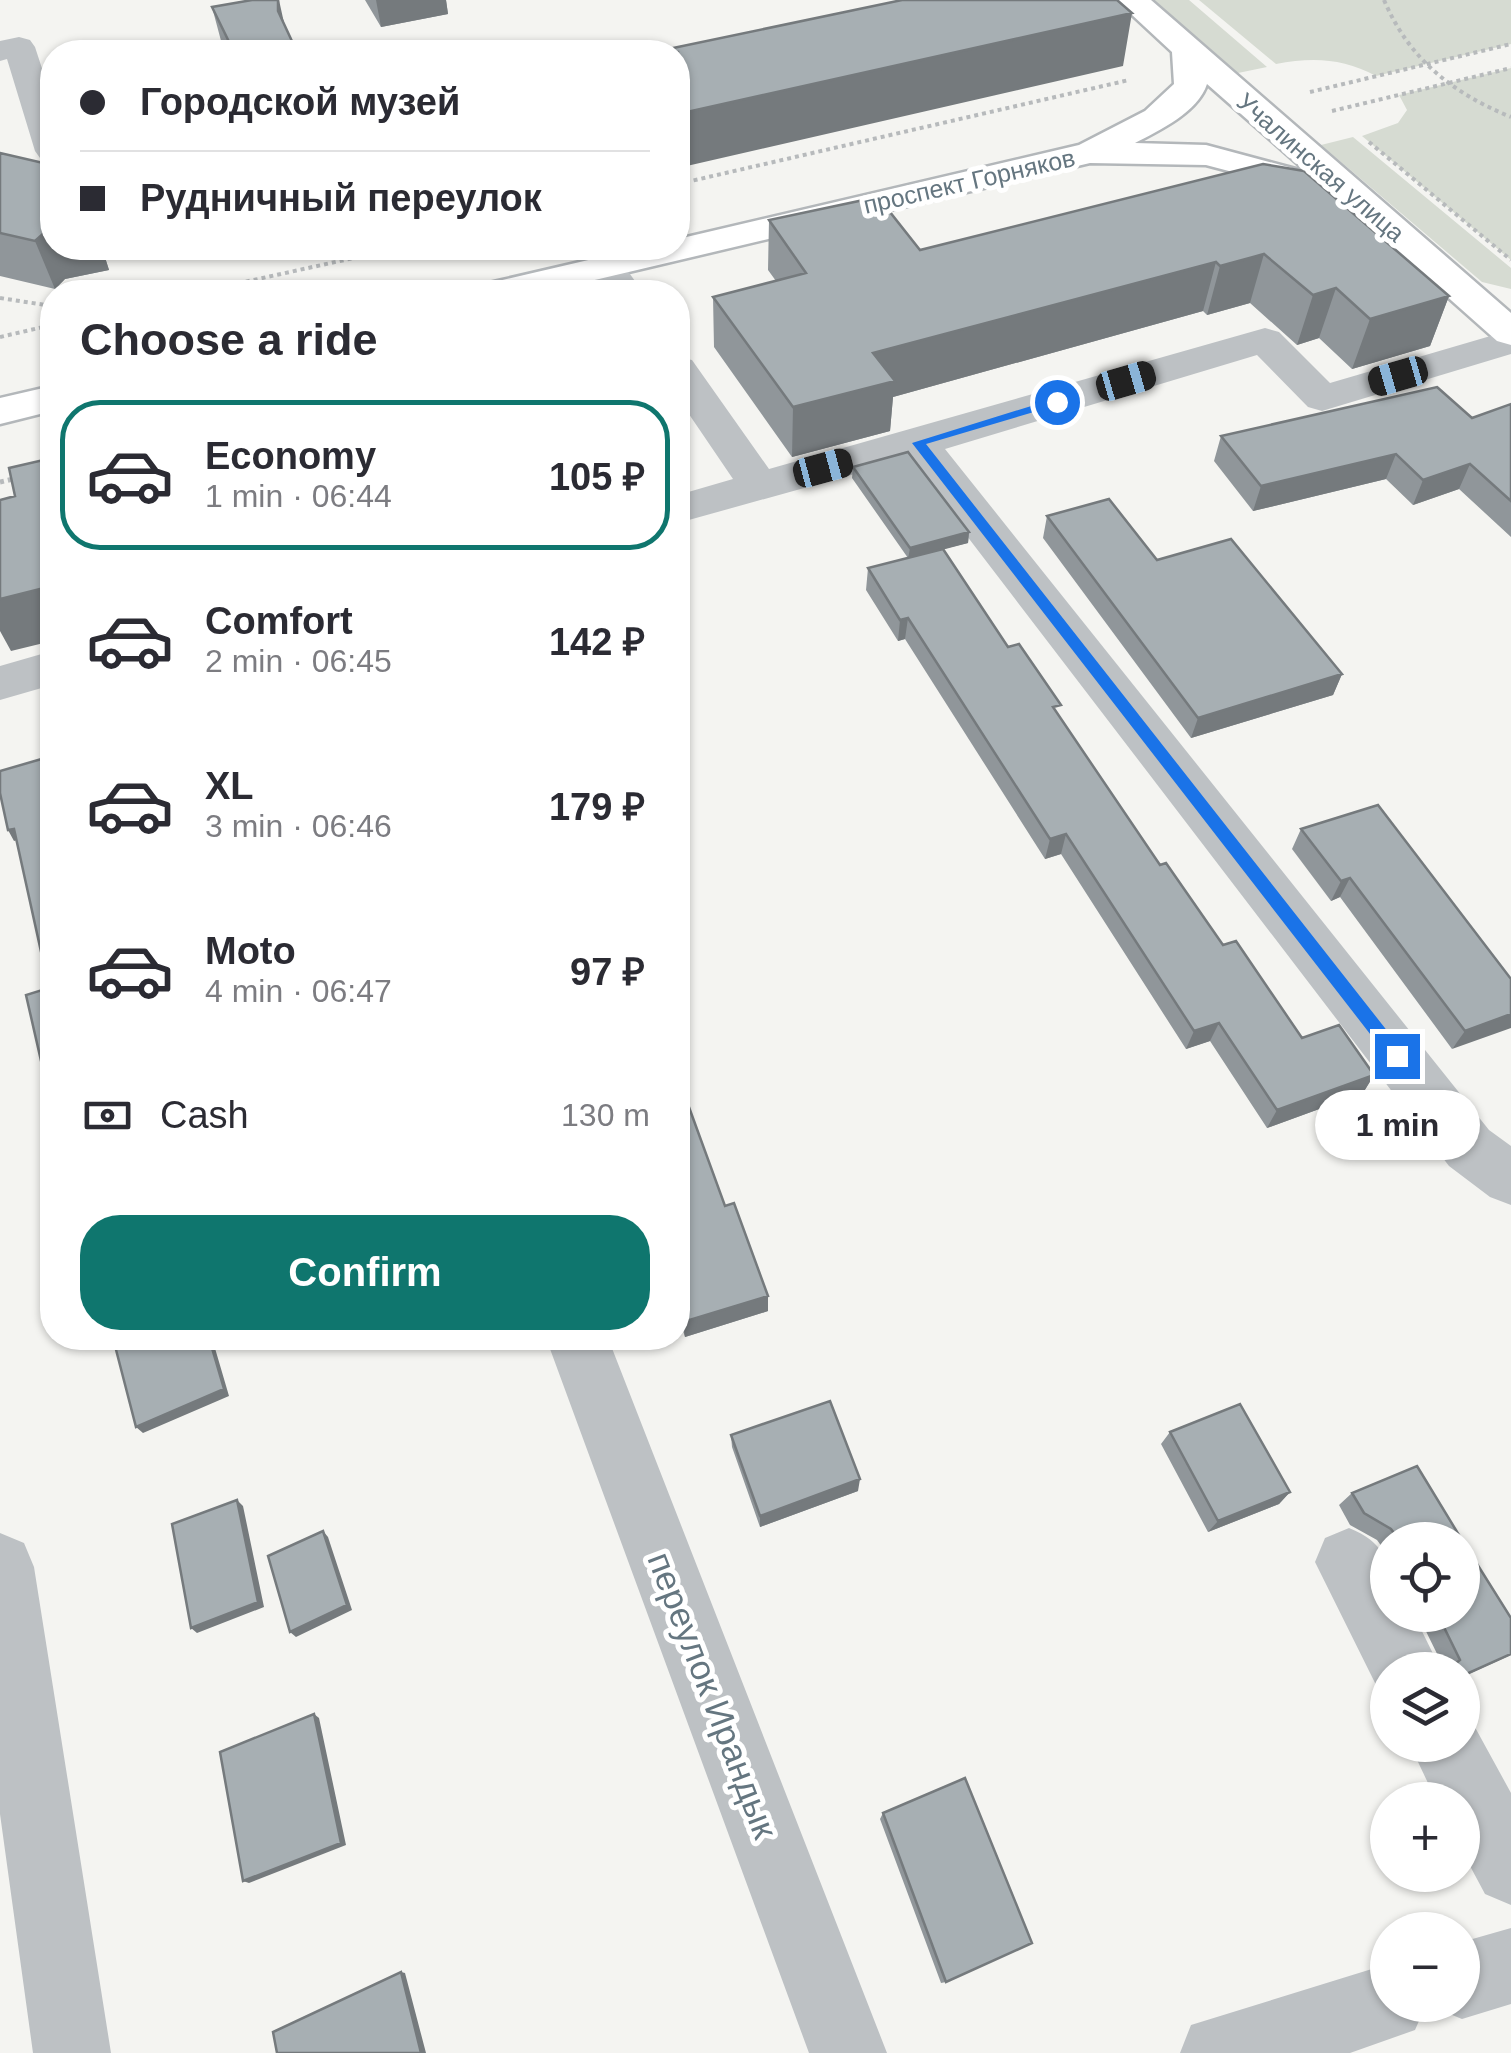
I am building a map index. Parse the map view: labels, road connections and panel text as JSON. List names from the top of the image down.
{
  "streets": {
    "main road": ["Учалинская улица", "проспект Горняков"],
    "street": ["переулок Ирандык"]
  },
  "page": {
    "banner": ["Городской музей", "Рудничный переулок"],
    "heading": "Choose a ride",
    "list": [
      {
        "name": "Economy",
        "note": "1 min · 06:44",
        "value": "105 ₽"
      },
      {
        "name": "Comfort",
        "note": "2 min · 06:45",
        "value": "142 ₽"
      },
      {
        "name": "XL",
        "note": "3 min · 06:46",
        "value": "179 ₽"
      },
      {
        "name": "Moto",
        "note": "4 min · 06:47",
        "value": "97 ₽"
      }
    ],
    "pay": ["Cash", "130 m"],
    "bubble": "1 min",
    "buttons": "Confirm",
    "map_buttons": ["+", "−"]
  }
}
